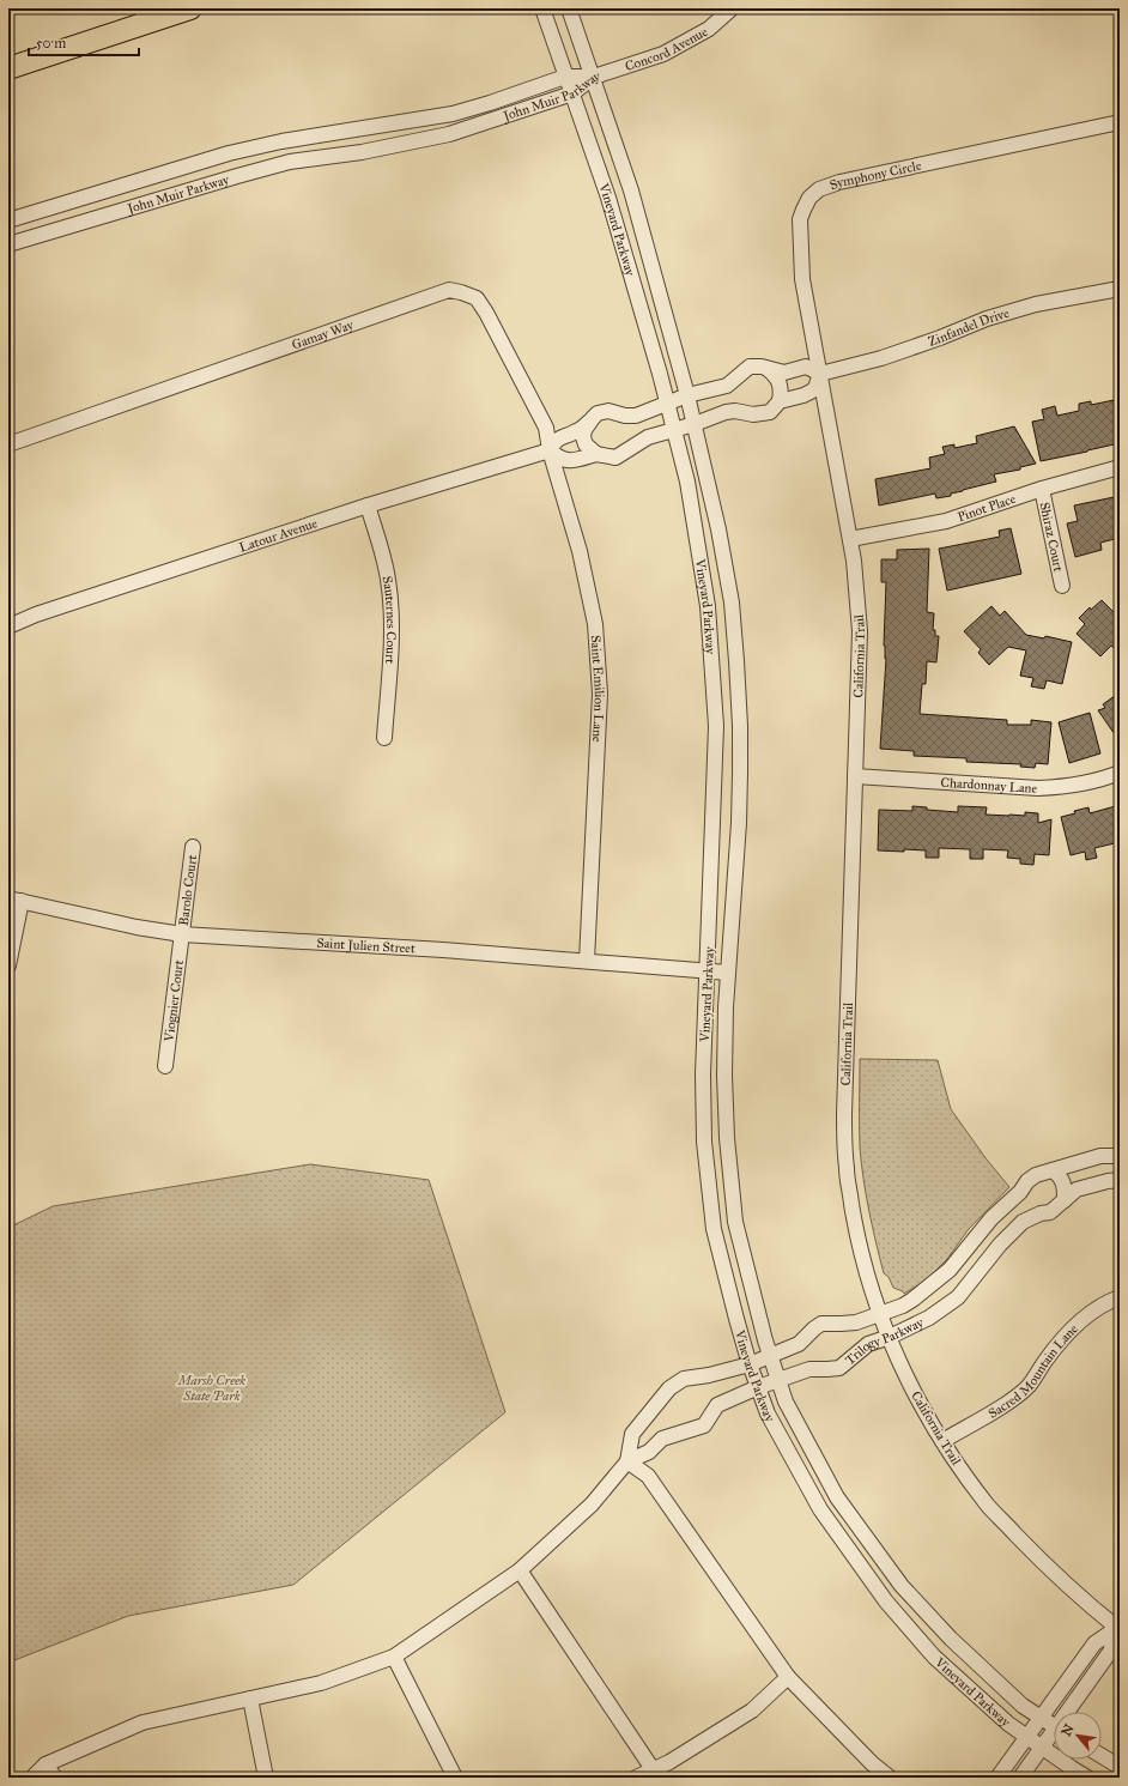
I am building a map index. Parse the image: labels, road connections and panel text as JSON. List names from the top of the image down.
{
  "streets": {
    "street": [
      "Concord Avenue",
      "John Muir Parkway",
      "Symphony Circle",
      "Vineyard Parkway",
      "Zinfandel Drive",
      "Gamay Way",
      "Pinot Place",
      "Latour Avenue",
      "Shiraz Court",
      "Sauternes Court",
      "California Trail",
      "Saint Emilion Lane",
      "Chardonnay Lane",
      "Barolo Court",
      "Saint Julien Street",
      "Viognier Court",
      "Trilogy Parkway",
      "Sacred Mountain Lane"
    ]
  },
  "crossings": [
    ["Concord Avenue", "John Muir Parkway"],
    ["Concord Avenue", "Vineyard Parkway"],
    ["John Muir Parkway", "Vineyard Parkway"],
    ["Symphony Circle", "Zinfandel Drive"],
    ["Symphony Circle", "California Trail"],
    ["Vineyard Parkway", "Zinfandel Drive"],
    ["Vineyard Parkway", "Latour Avenue"],
    ["Vineyard Parkway", "Saint Julien Street"],
    ["Vineyard Parkway", "Trilogy Parkway"],
    ["Zinfandel Drive", "Latour Avenue"],
    ["Zinfandel Drive", "California Trail"],
    ["Gamay Way", "Latour Avenue"],
    ["Gamay Way", "Saint Emilion Lane"],
    ["Pinot Place", "Shiraz Court"],
    ["Pinot Place", "California Trail"],
    ["Latour Avenue", "Sauternes Court"],
    ["Latour Avenue", "Saint Emilion Lane"],
    ["California Trail", "Chardonnay Lane"],
    ["California Trail", "Trilogy Parkway"],
    ["California Trail", "Sacred Mountain Lane"],
    ["Saint Emilion Lane", "Saint Julien Street"],
    ["Barolo Court", "Saint Julien Street"],
    ["Barolo Court", "Viognier Court"],
    ["Saint Julien Street", "Viognier Court"]
  ],
  "parks": ["Marsh Creek State Park"],
  "scale_bar": "50 m",
  "north": "top left"
}
